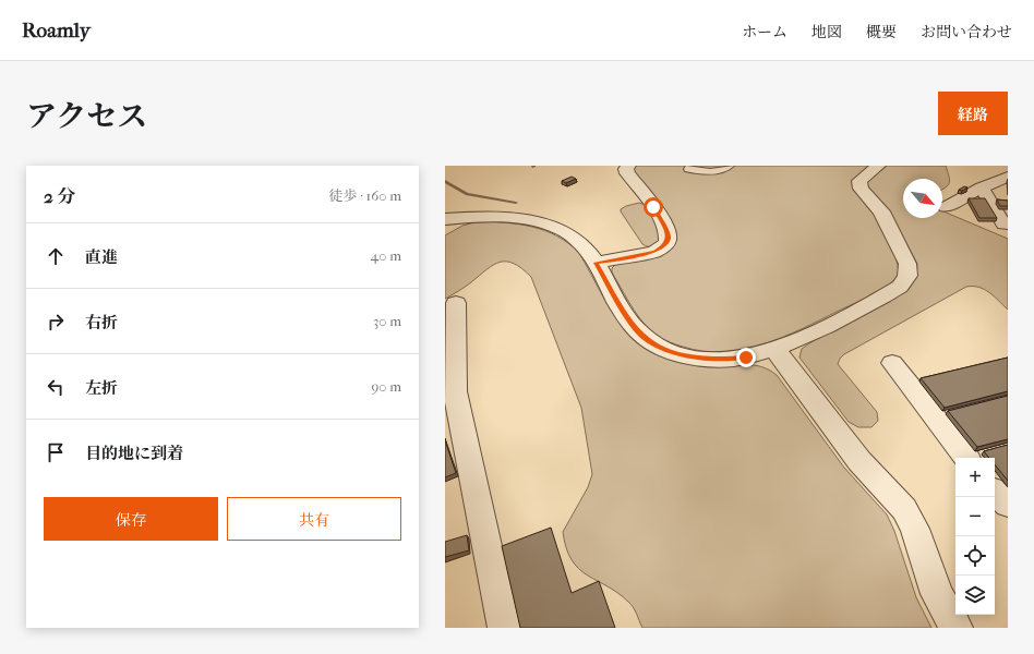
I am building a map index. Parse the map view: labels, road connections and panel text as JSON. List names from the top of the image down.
{
  "north": "bottom right",
  "page": {
    "header": "Roamly",
    "nav": [
      "ホーム",
      "地図",
      "概要",
      "お問い合わせ"
    ],
    "title": "アクセス",
    "buttons": [
      "経路",
      ["保存", "共有"]
    ],
    "heading": ["2 分", "徒歩 · 160 m"],
    "list": [
      ["直進", "40 m"],
      ["右折", "30 m"],
      ["左折", "90 m"],
      "目的地に到着"
    ],
    "map_buttons": ["+", "−"]
  }
}
